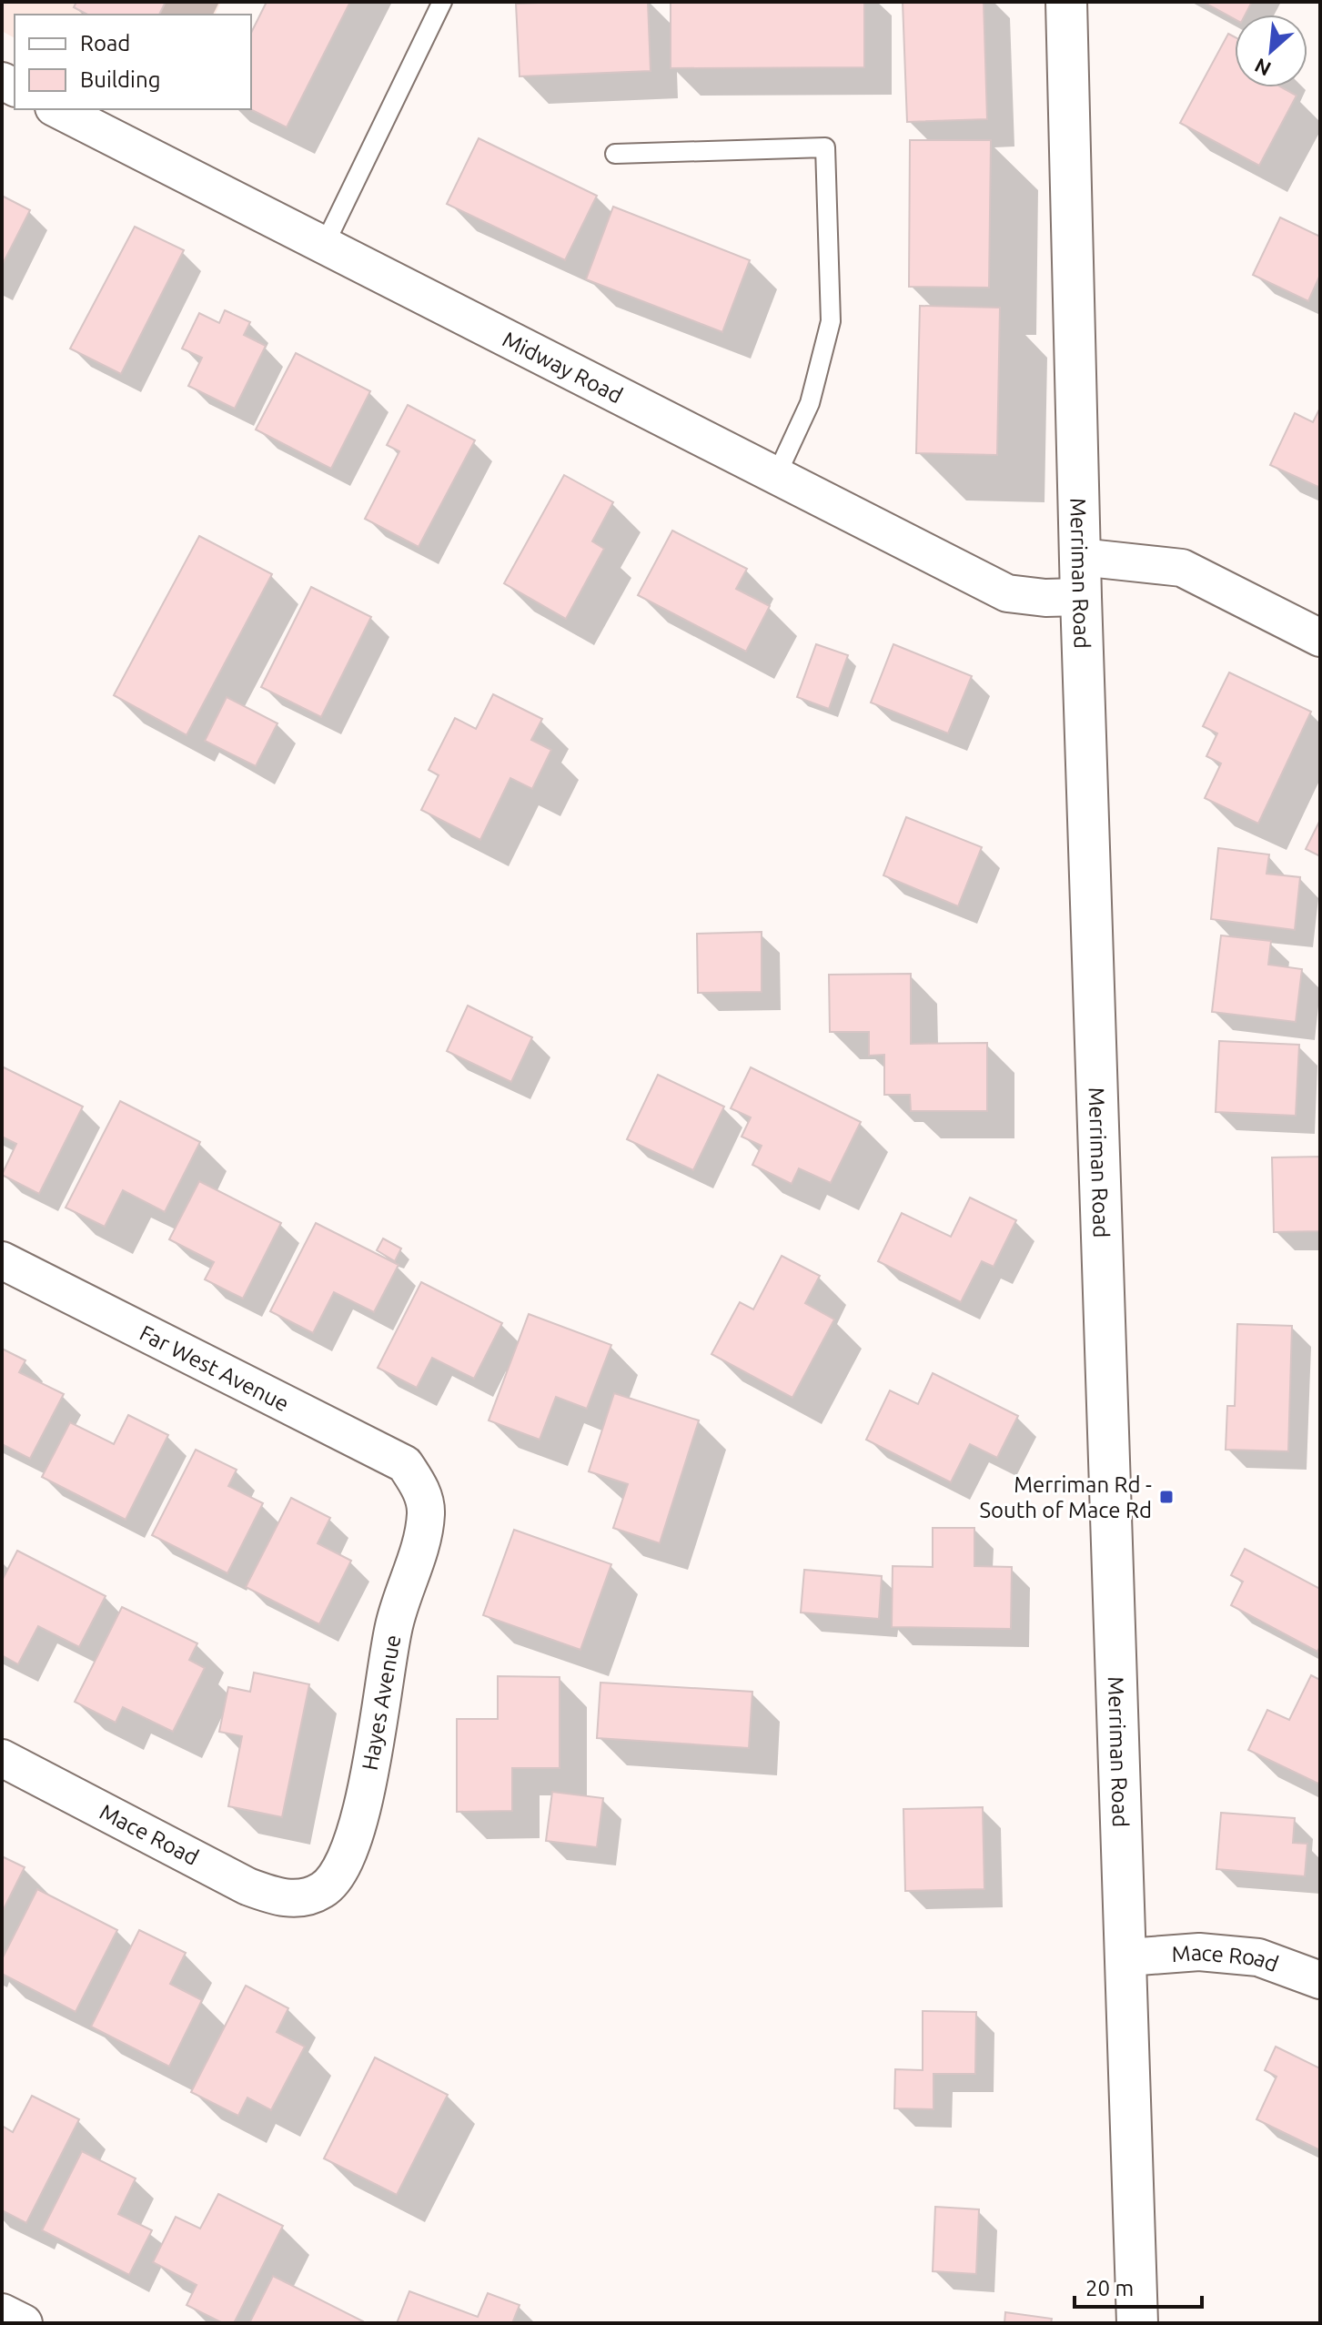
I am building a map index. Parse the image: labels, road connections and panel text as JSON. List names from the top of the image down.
{
  "streets": {
    "street": [
      "Midway Road",
      "Merriman Road",
      "Far West Avenue",
      "Hayes Avenue",
      "Mace Road"
    ]
  },
  "crossings": [
    ["Midway Road", "Merriman Road"],
    ["Merriman Road", "Mace Road"],
    ["Far West Avenue", "Hayes Avenue"],
    ["Hayes Avenue", "Mace Road"]
  ],
  "places": {
    "transit": ["Merriman Rd - South of Mace Rd"]
  },
  "legend": ["Road", "Building"],
  "scale_bar": "20 m",
  "north": "bottom left"
}
